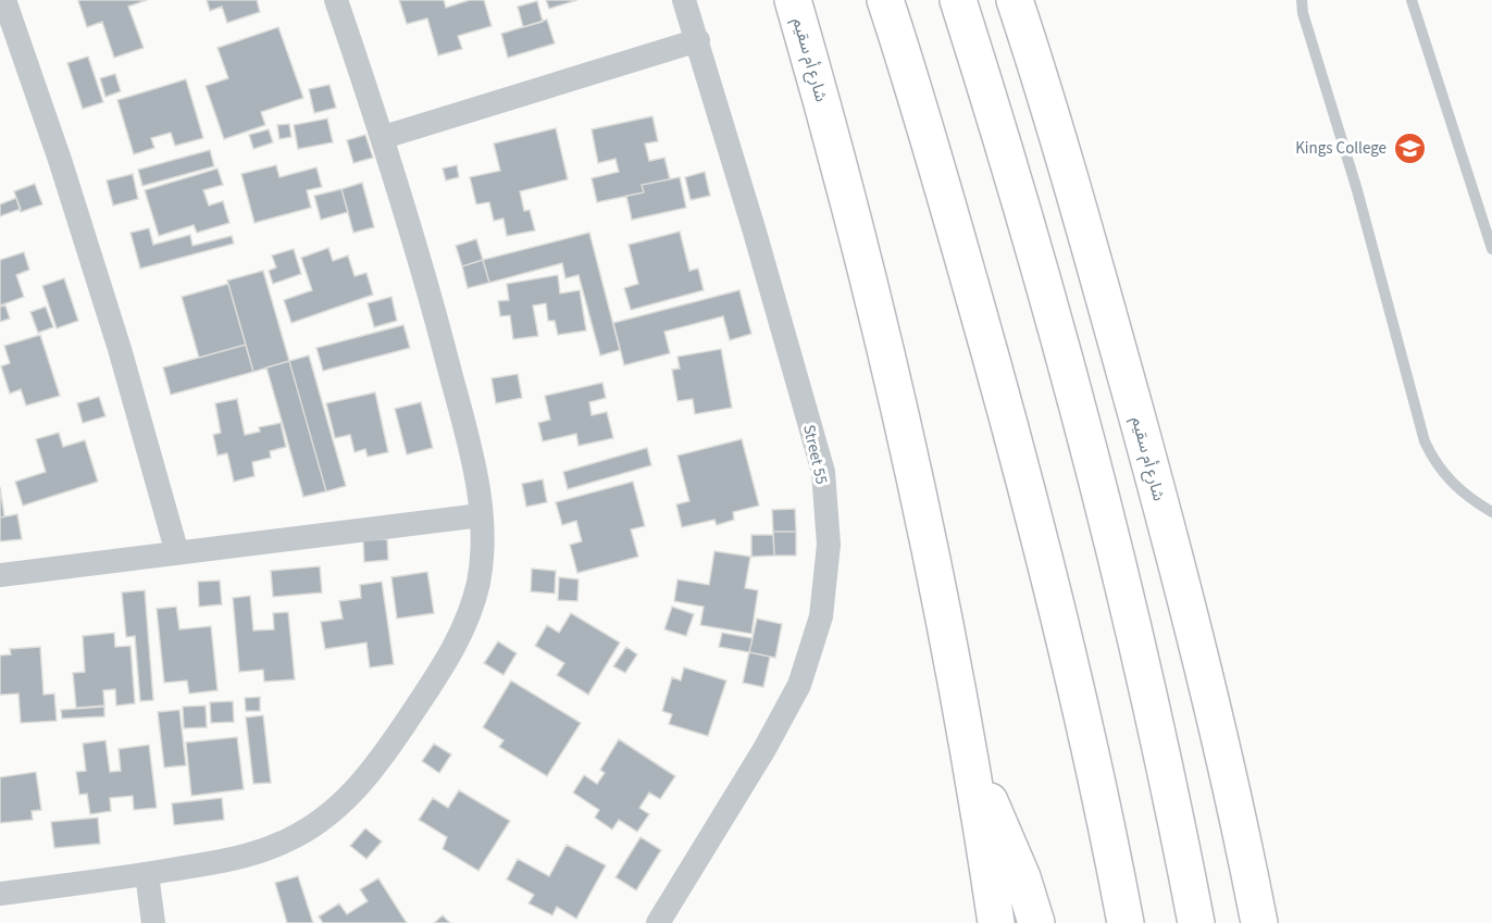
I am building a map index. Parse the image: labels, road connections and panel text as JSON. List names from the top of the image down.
{
  "streets": {
    "main road": ["شارع أم سقيم"],
    "street": ["Street 55"]
  },
  "places": {
    "school or university": ["Kings College"]
  }
}
